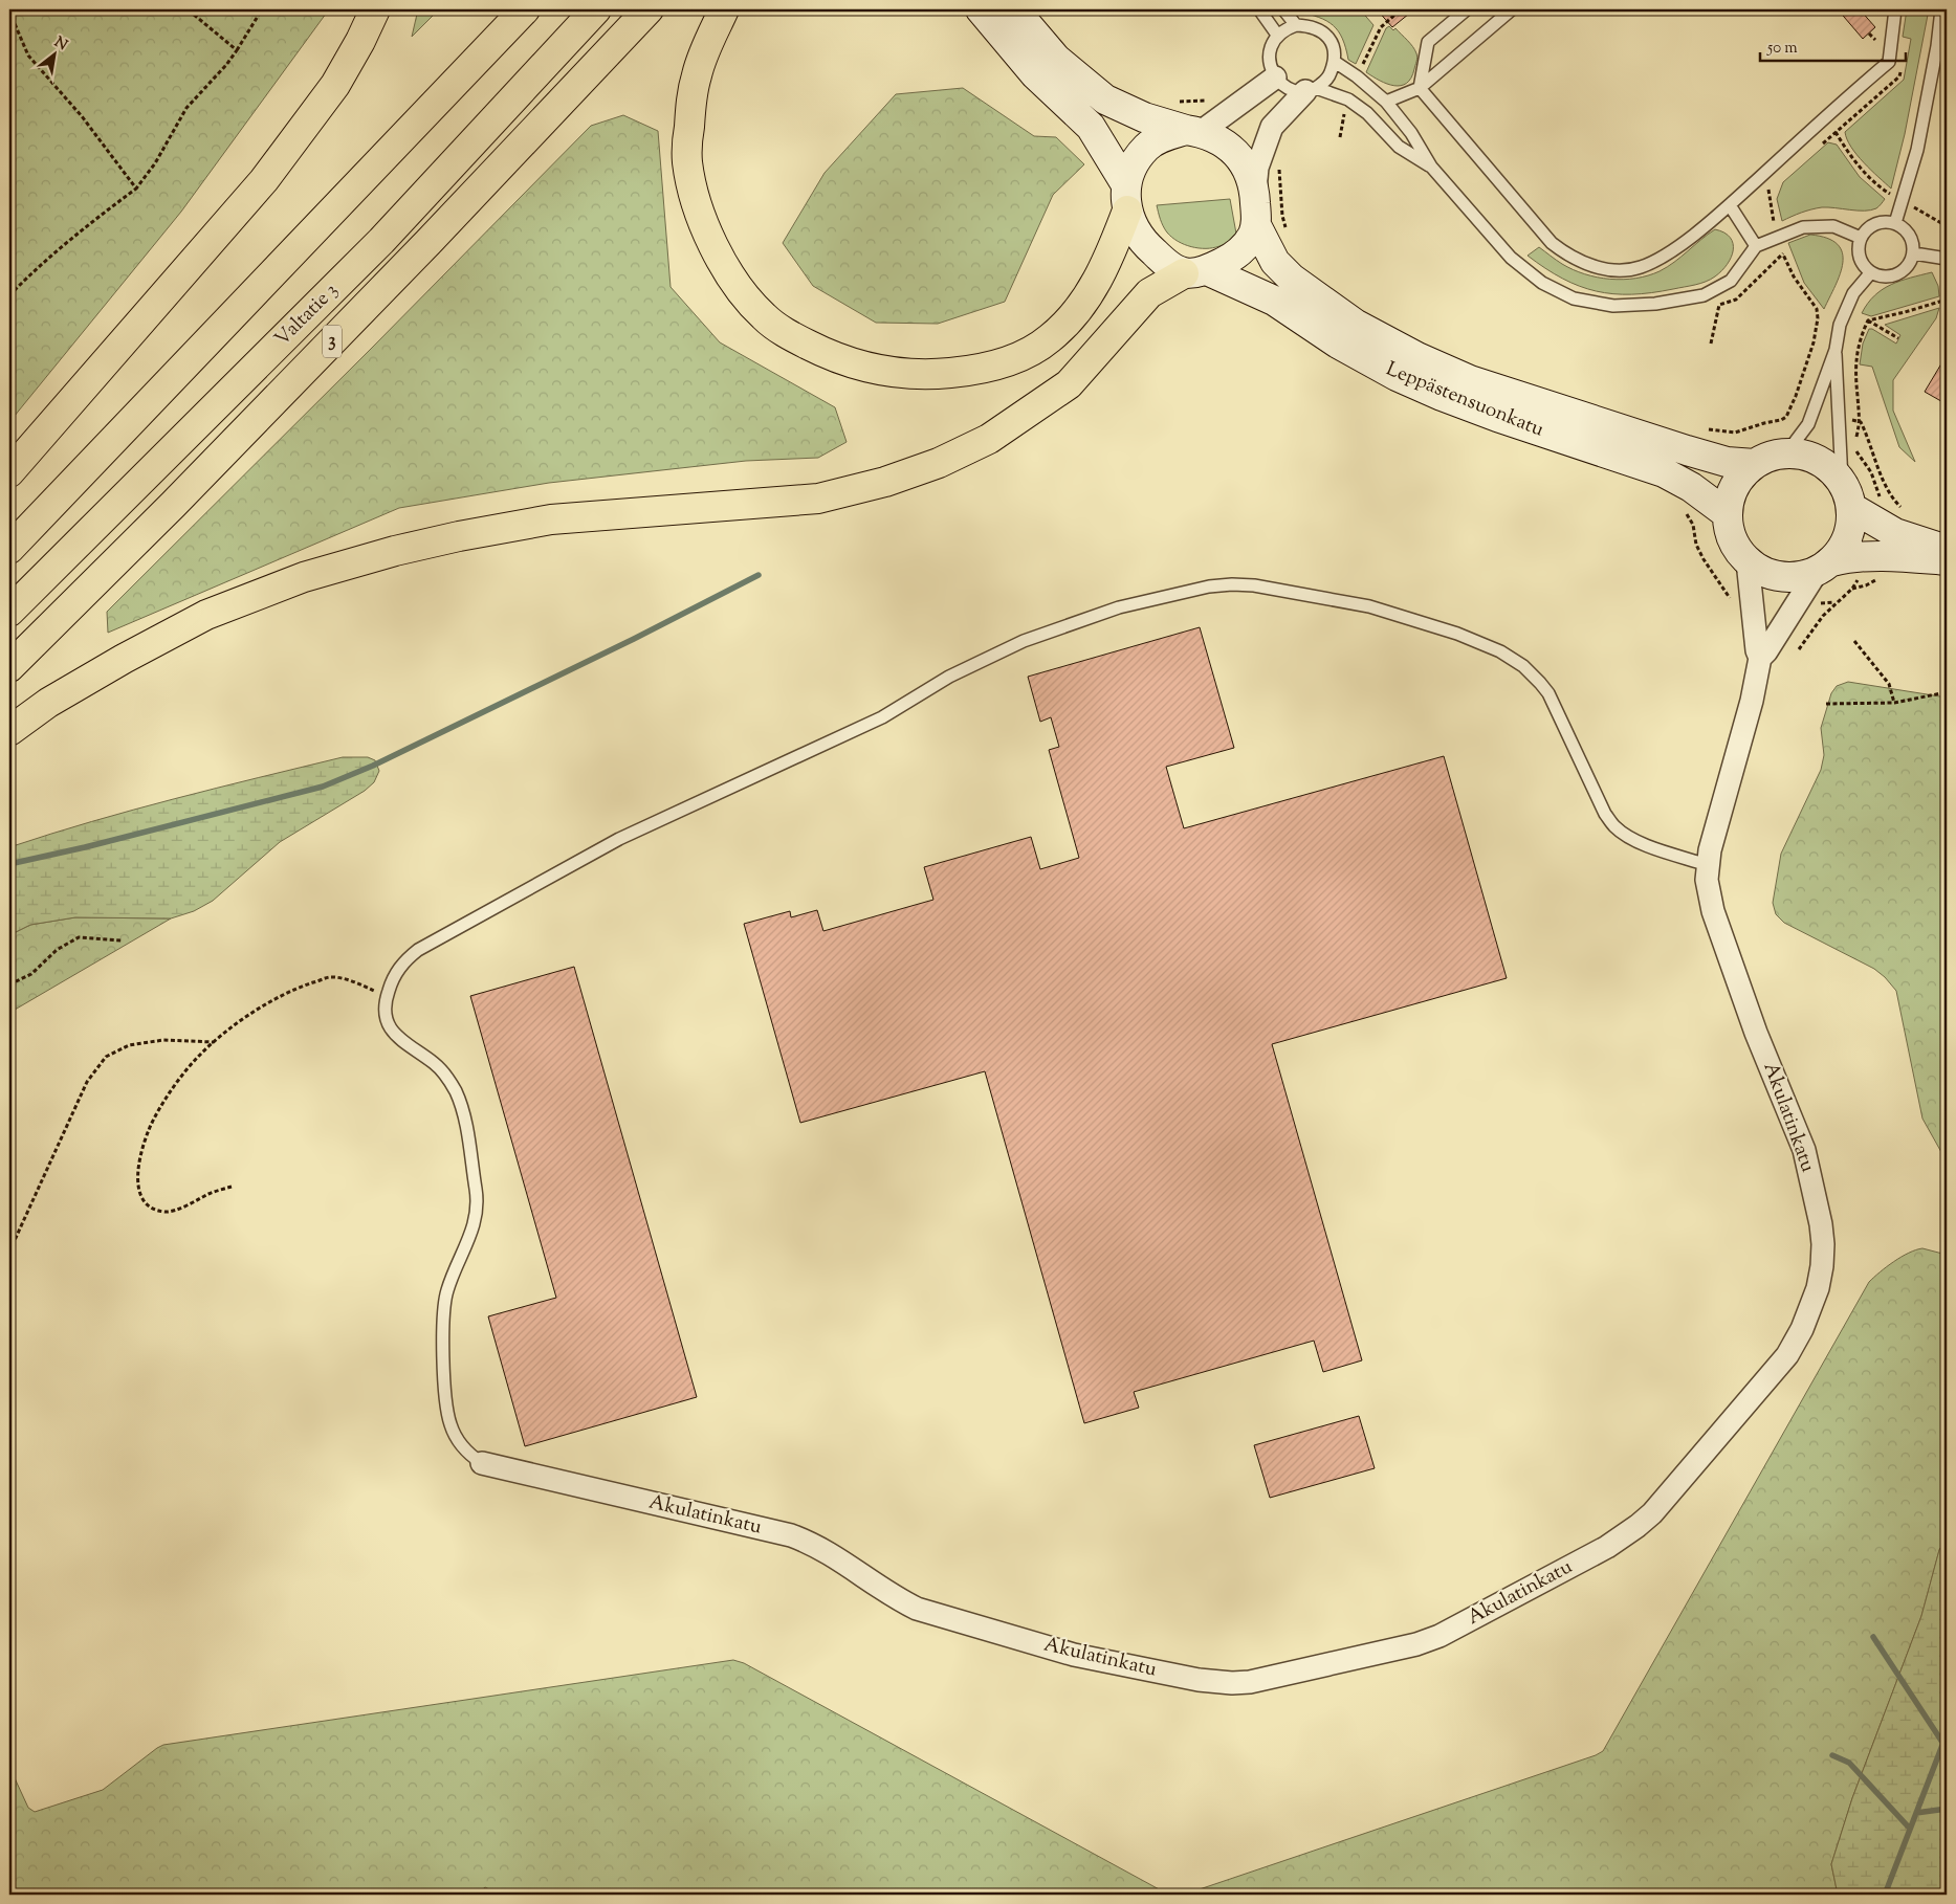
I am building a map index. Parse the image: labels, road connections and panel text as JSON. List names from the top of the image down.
{
  "streets": {
    "highway": ["Valtatie 3", "3"],
    "main road": ["Leppästensuonkatu"],
    "street": ["Akulatinkatu"]
  },
  "crossings": [
    ["Leppästensuonkatu", "Akulatinkatu"]
  ],
  "scale_bar": "50 m",
  "north": "top right"
}
